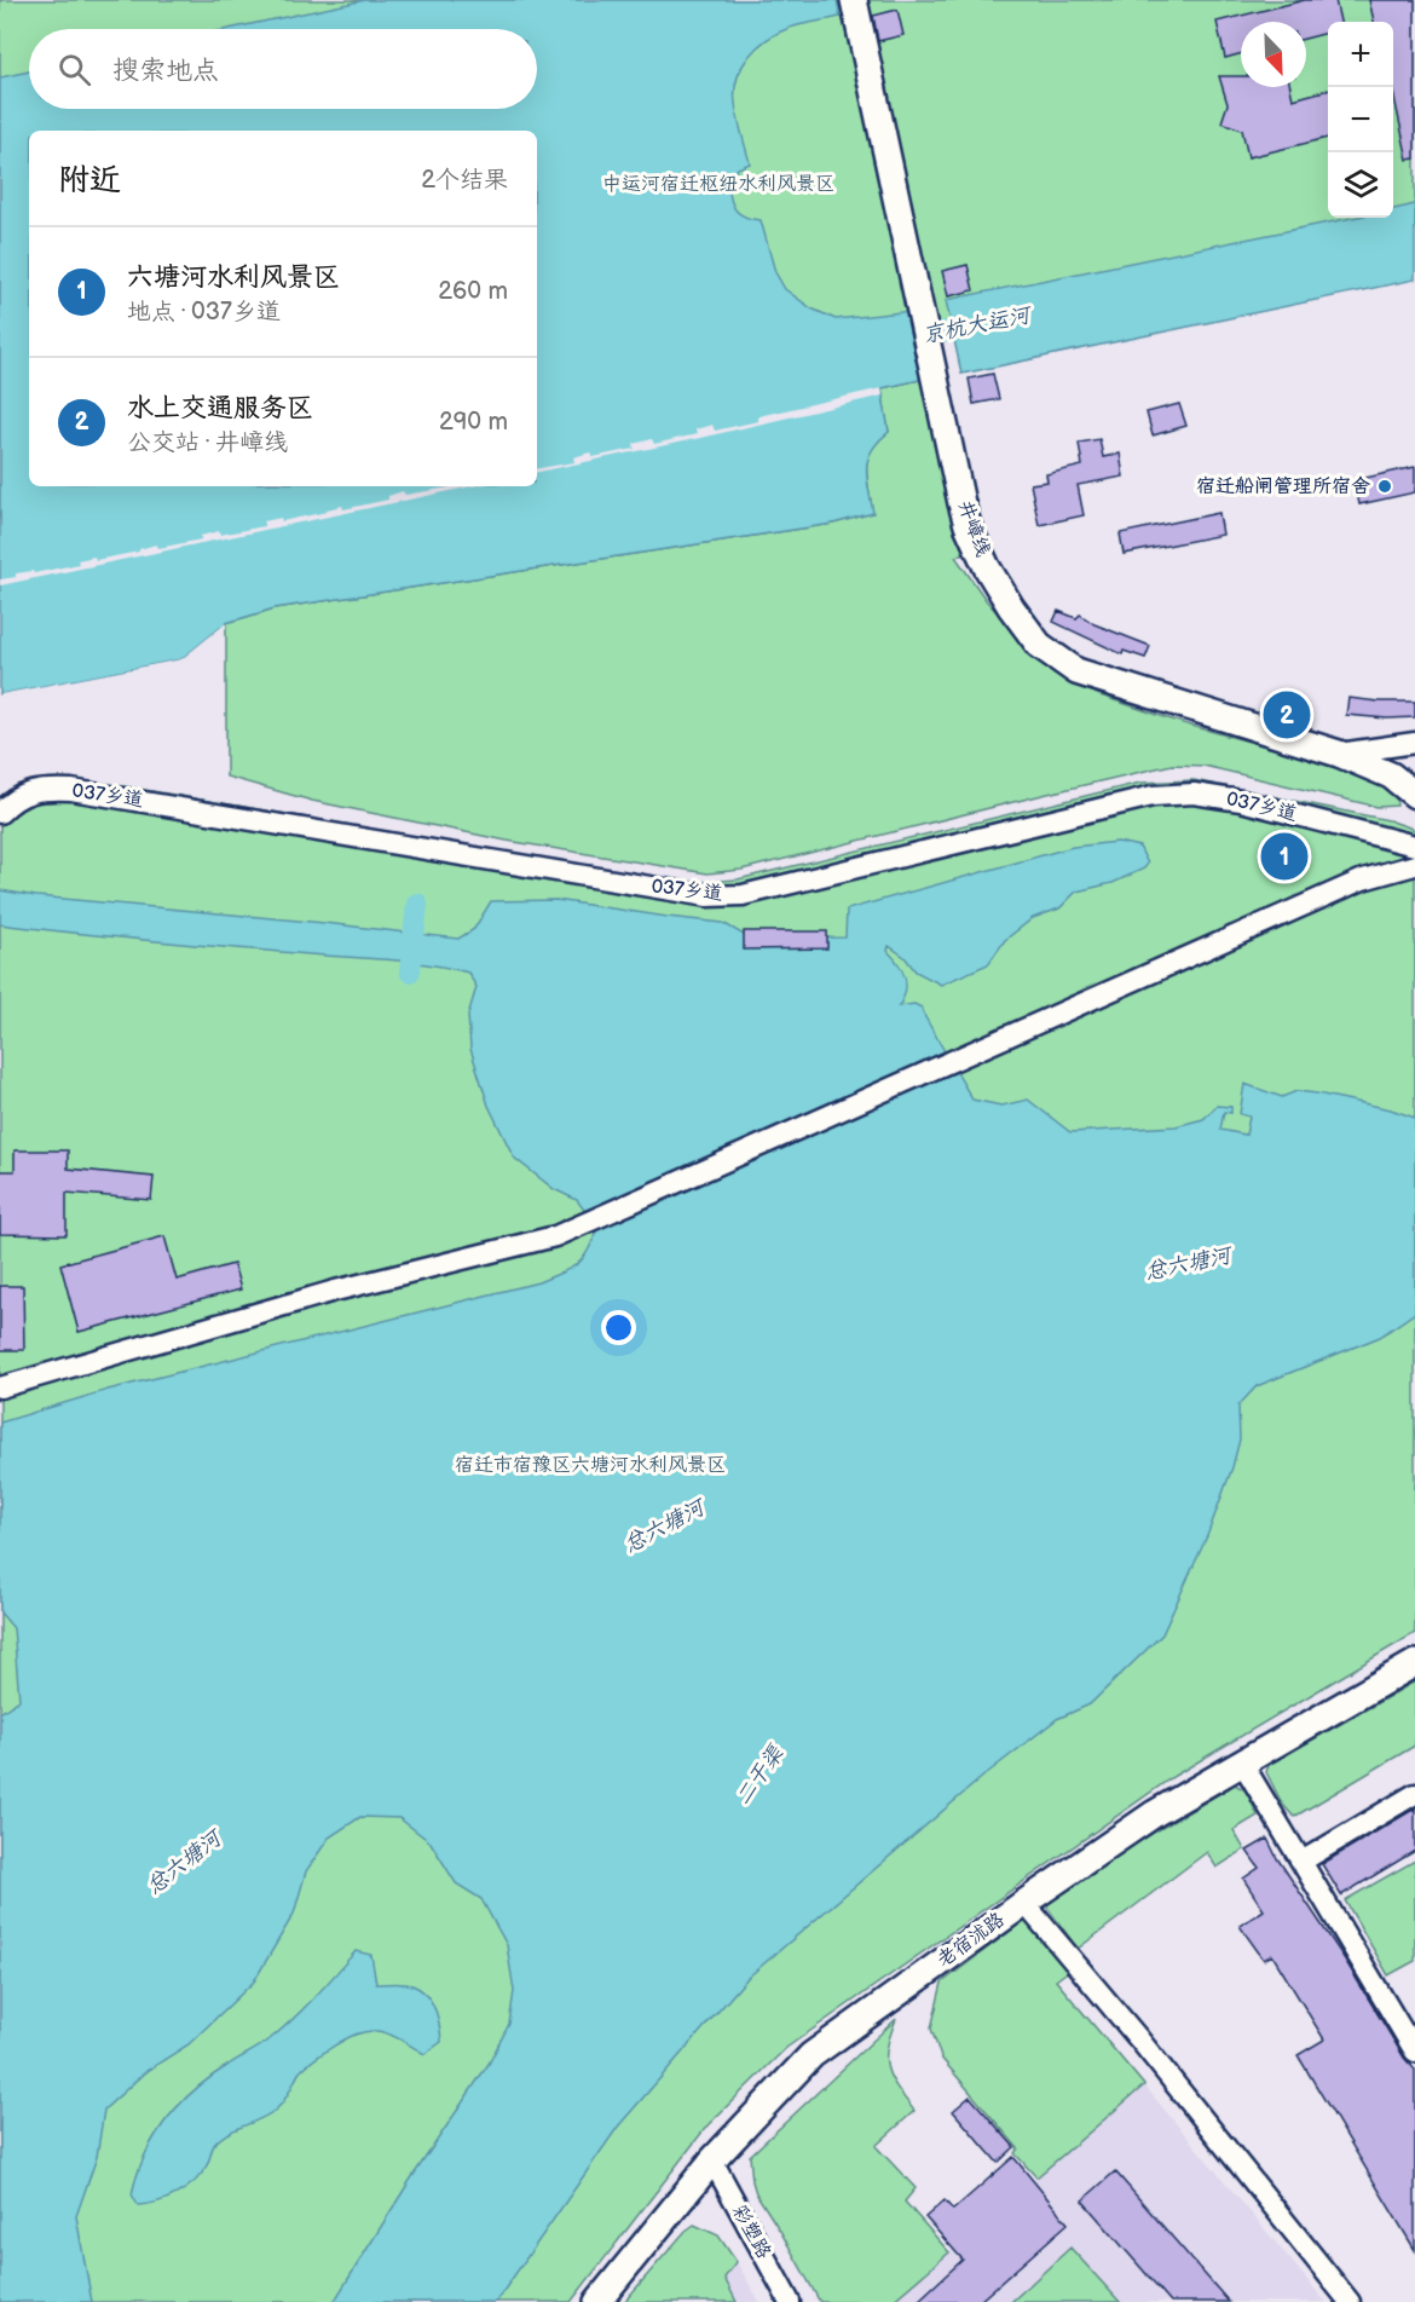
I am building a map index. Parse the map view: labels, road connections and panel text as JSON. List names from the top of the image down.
{
  "streets": {
    "main road": ["井嶂线", "老宿沭路"],
    "street": ["037乡道", "彩塑路"]
  },
  "crossings": [
    ["老宿沭路", "彩塑路"]
  ],
  "water": ["京杭大运河", "总六塘河", "二干渠"],
  "parks": ["中运河宿迁枢纽水利风景区", "宿迁市宿豫区六塘河水利风景区"],
  "places": ["宿迁船闸管理所宿舍"],
  "north": "bottom right",
  "page": {
    "map_buttons": ["+", "−"],
    "search": "搜索地点",
    "heading": ["附近", "2个结果"],
    "list": [
      {
        "mark": "1",
        "name": "六塘河水利风景区",
        "note": "地点 · 037乡道",
        "value": "260 m"
      },
      {
        "mark": "2",
        "name": "水上交通服务区",
        "note": "公交站 · 井嶂线",
        "value": "290 m"
      }
    ],
    "pins": ["2", "1"]
  }
}
